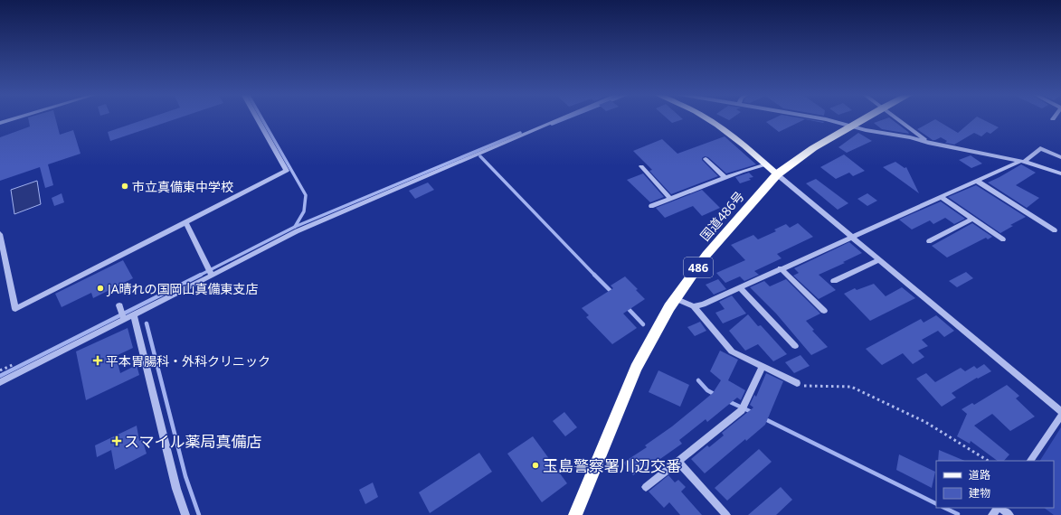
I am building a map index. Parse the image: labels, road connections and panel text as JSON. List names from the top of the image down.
{
  "streets": {
    "highway": ["国道486号", "486"]
  },
  "places": {
    "other": ["市立真備東中学校", "JA晴れの国岡山真備東支店", "玉島警察署川辺交番"],
    "health": ["平本胃腸科・外科クリニック", "スマイル薬局真備店"]
  },
  "legend": ["道路", "建物"]
}
